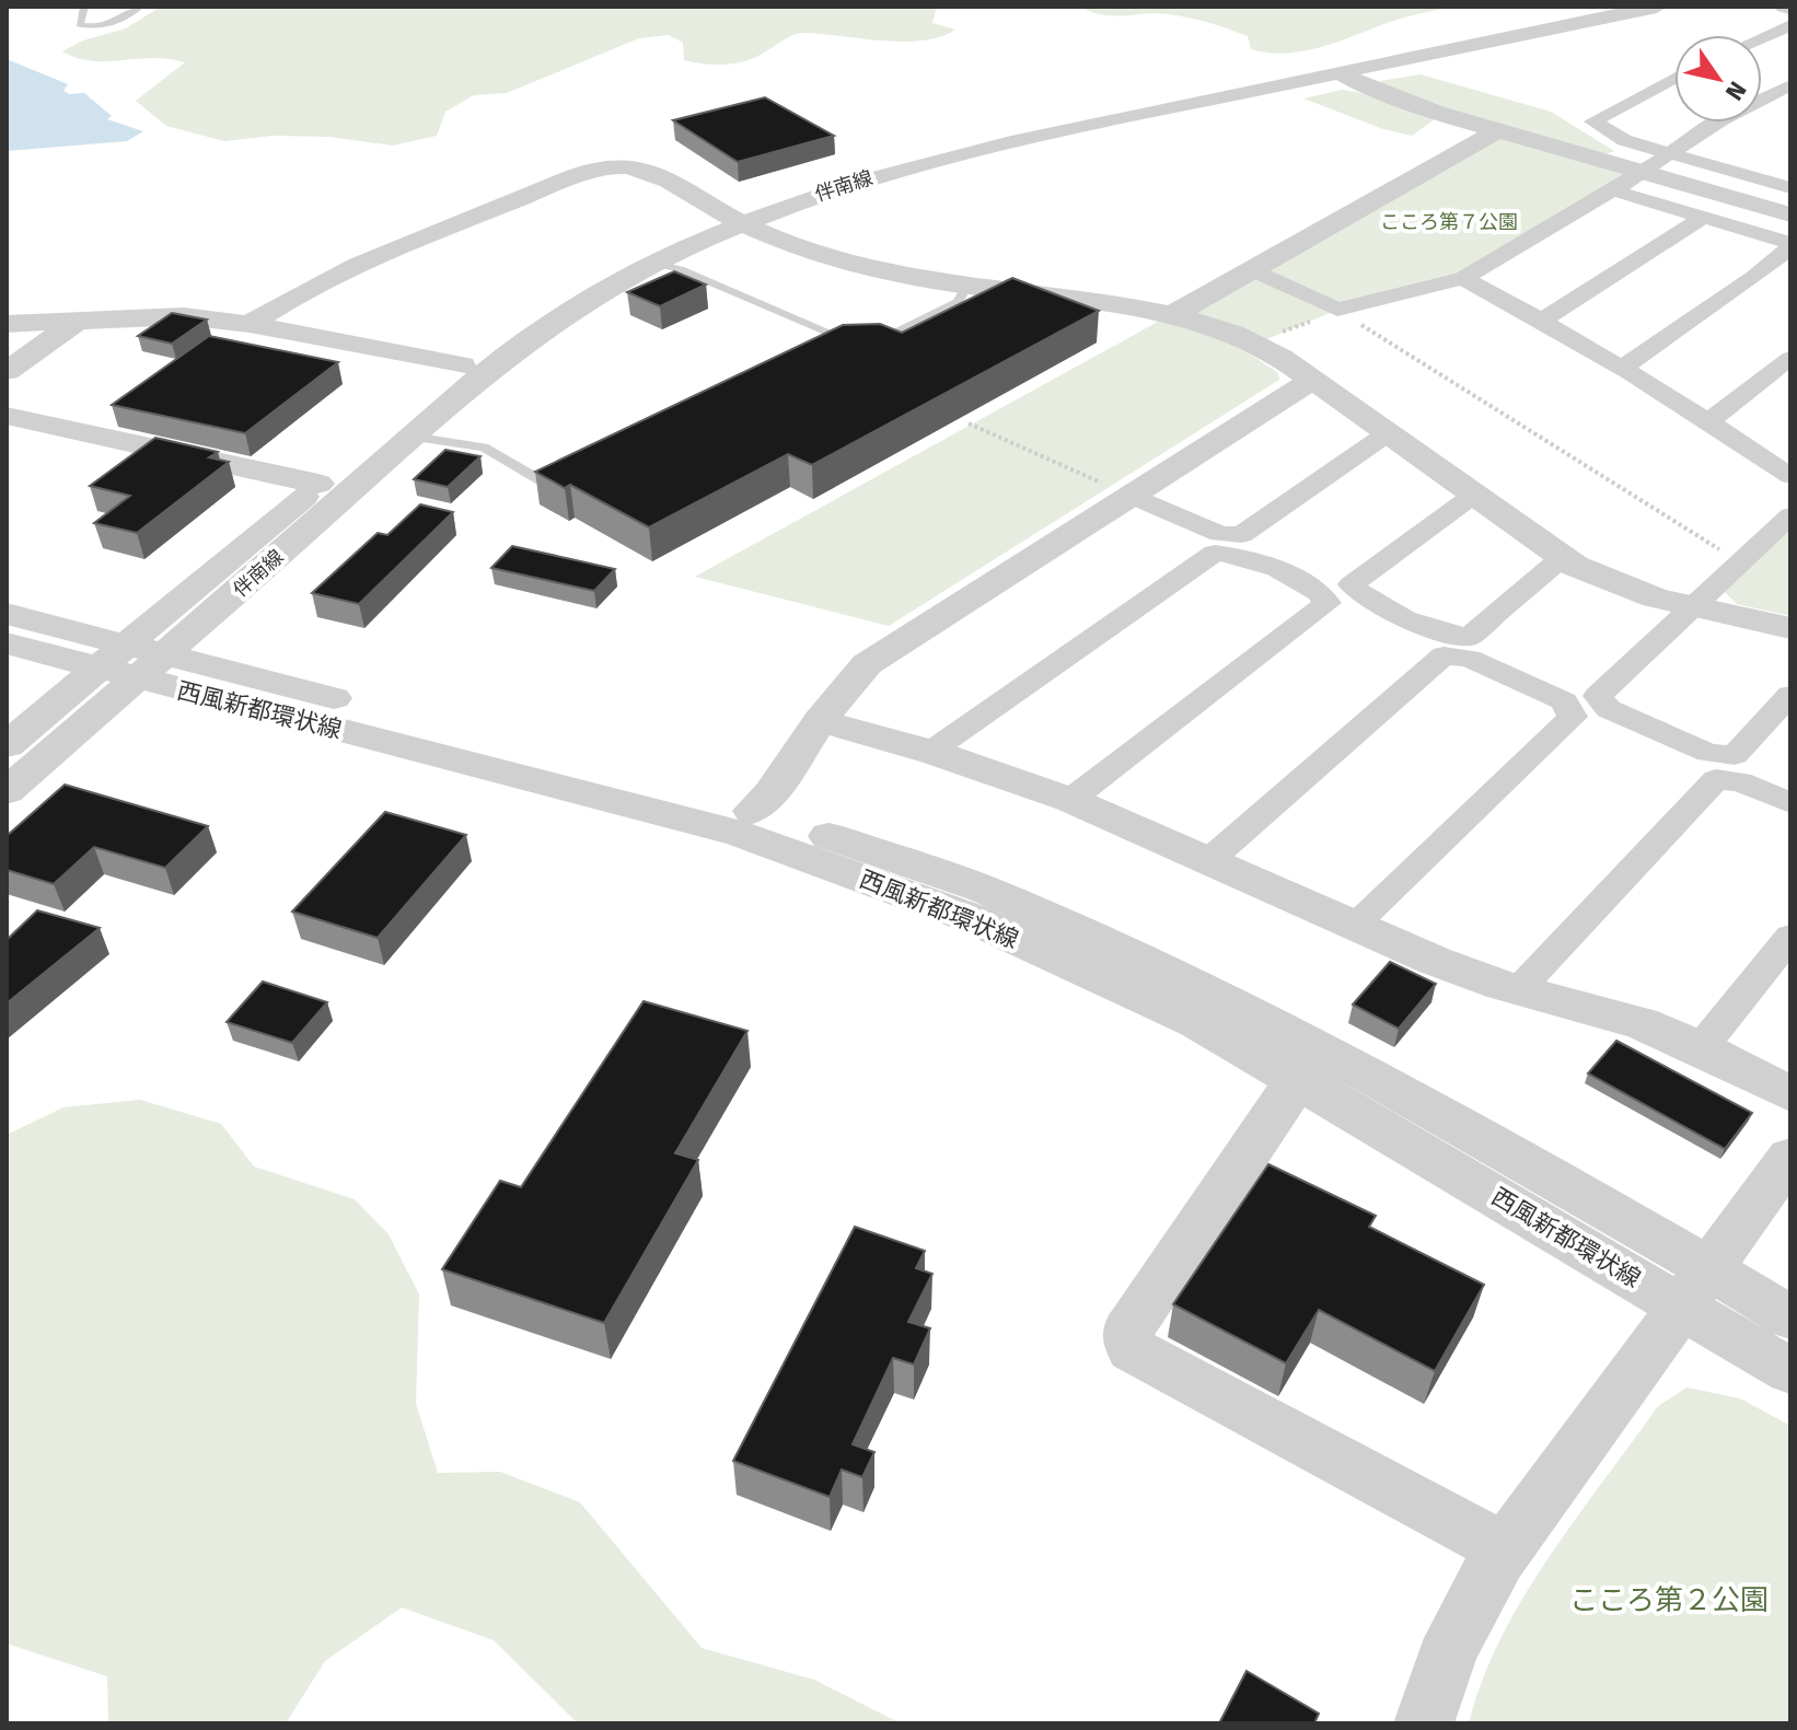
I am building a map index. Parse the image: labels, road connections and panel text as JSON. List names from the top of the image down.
{
  "streets": {
    "street": ["伴南線", "西風新都環状線"]
  },
  "crossings": [
    ["伴南線", "西風新都環状線"]
  ],
  "parks": ["こころ第７公園", "こころ第２公園"],
  "north": "bottom right"
}
